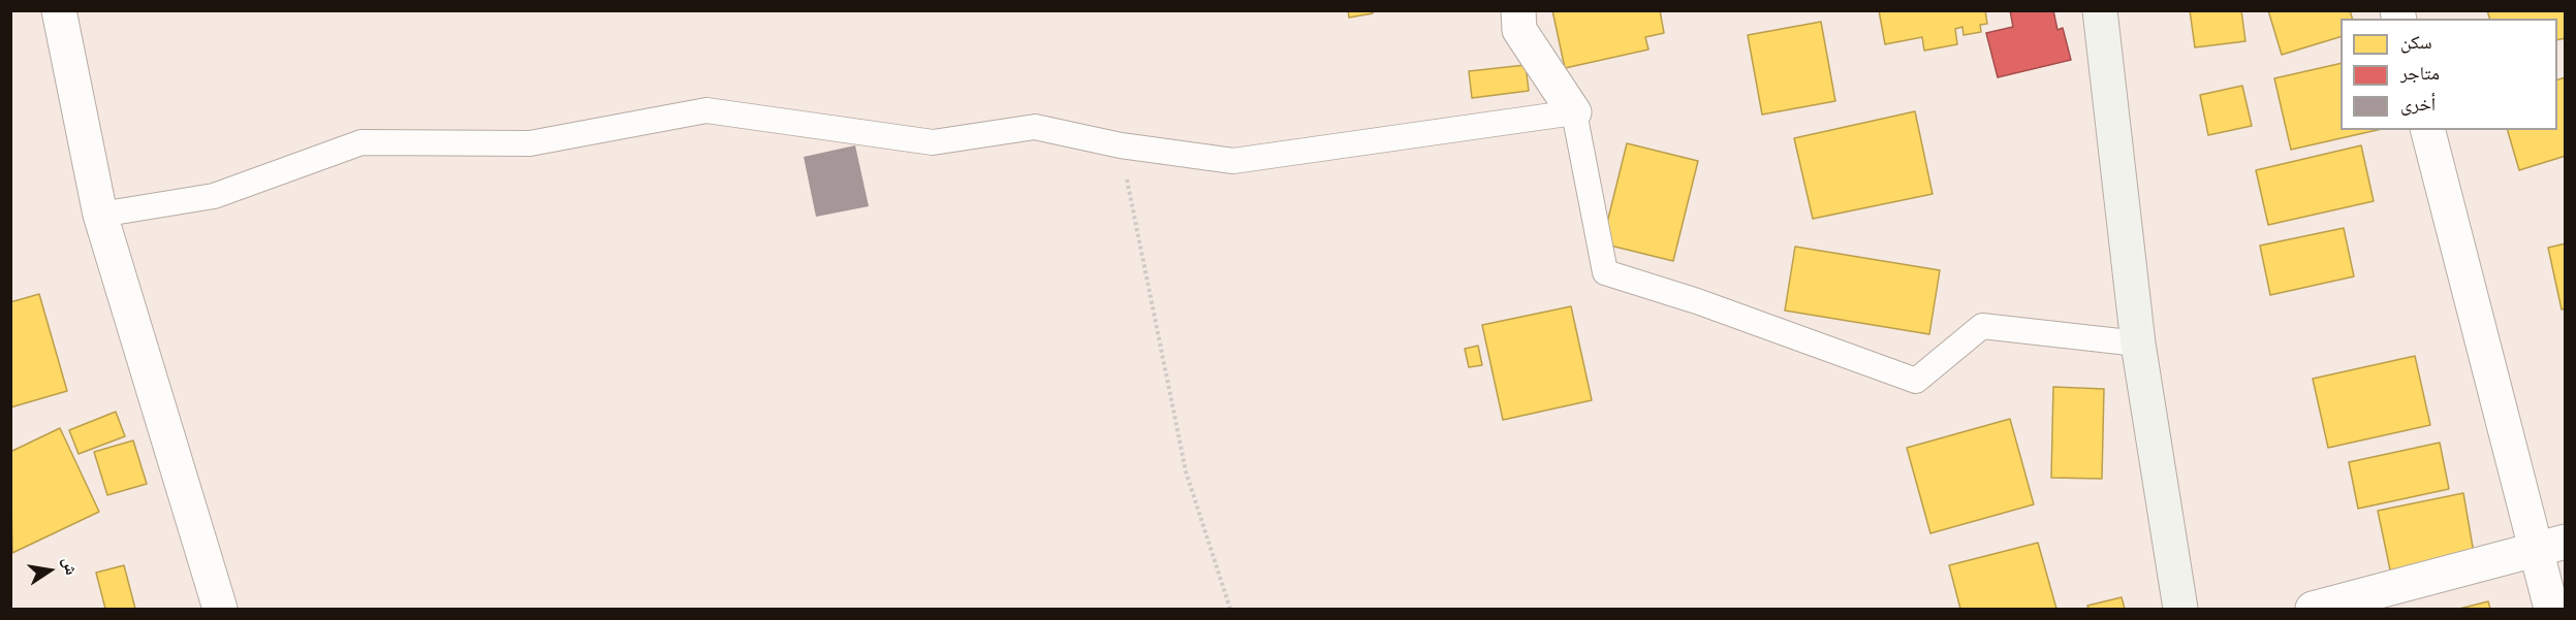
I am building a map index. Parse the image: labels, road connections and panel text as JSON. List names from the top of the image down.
{
  "legend": ["سكن", "متاجر", "أخرى"],
  "north": "right"
}
